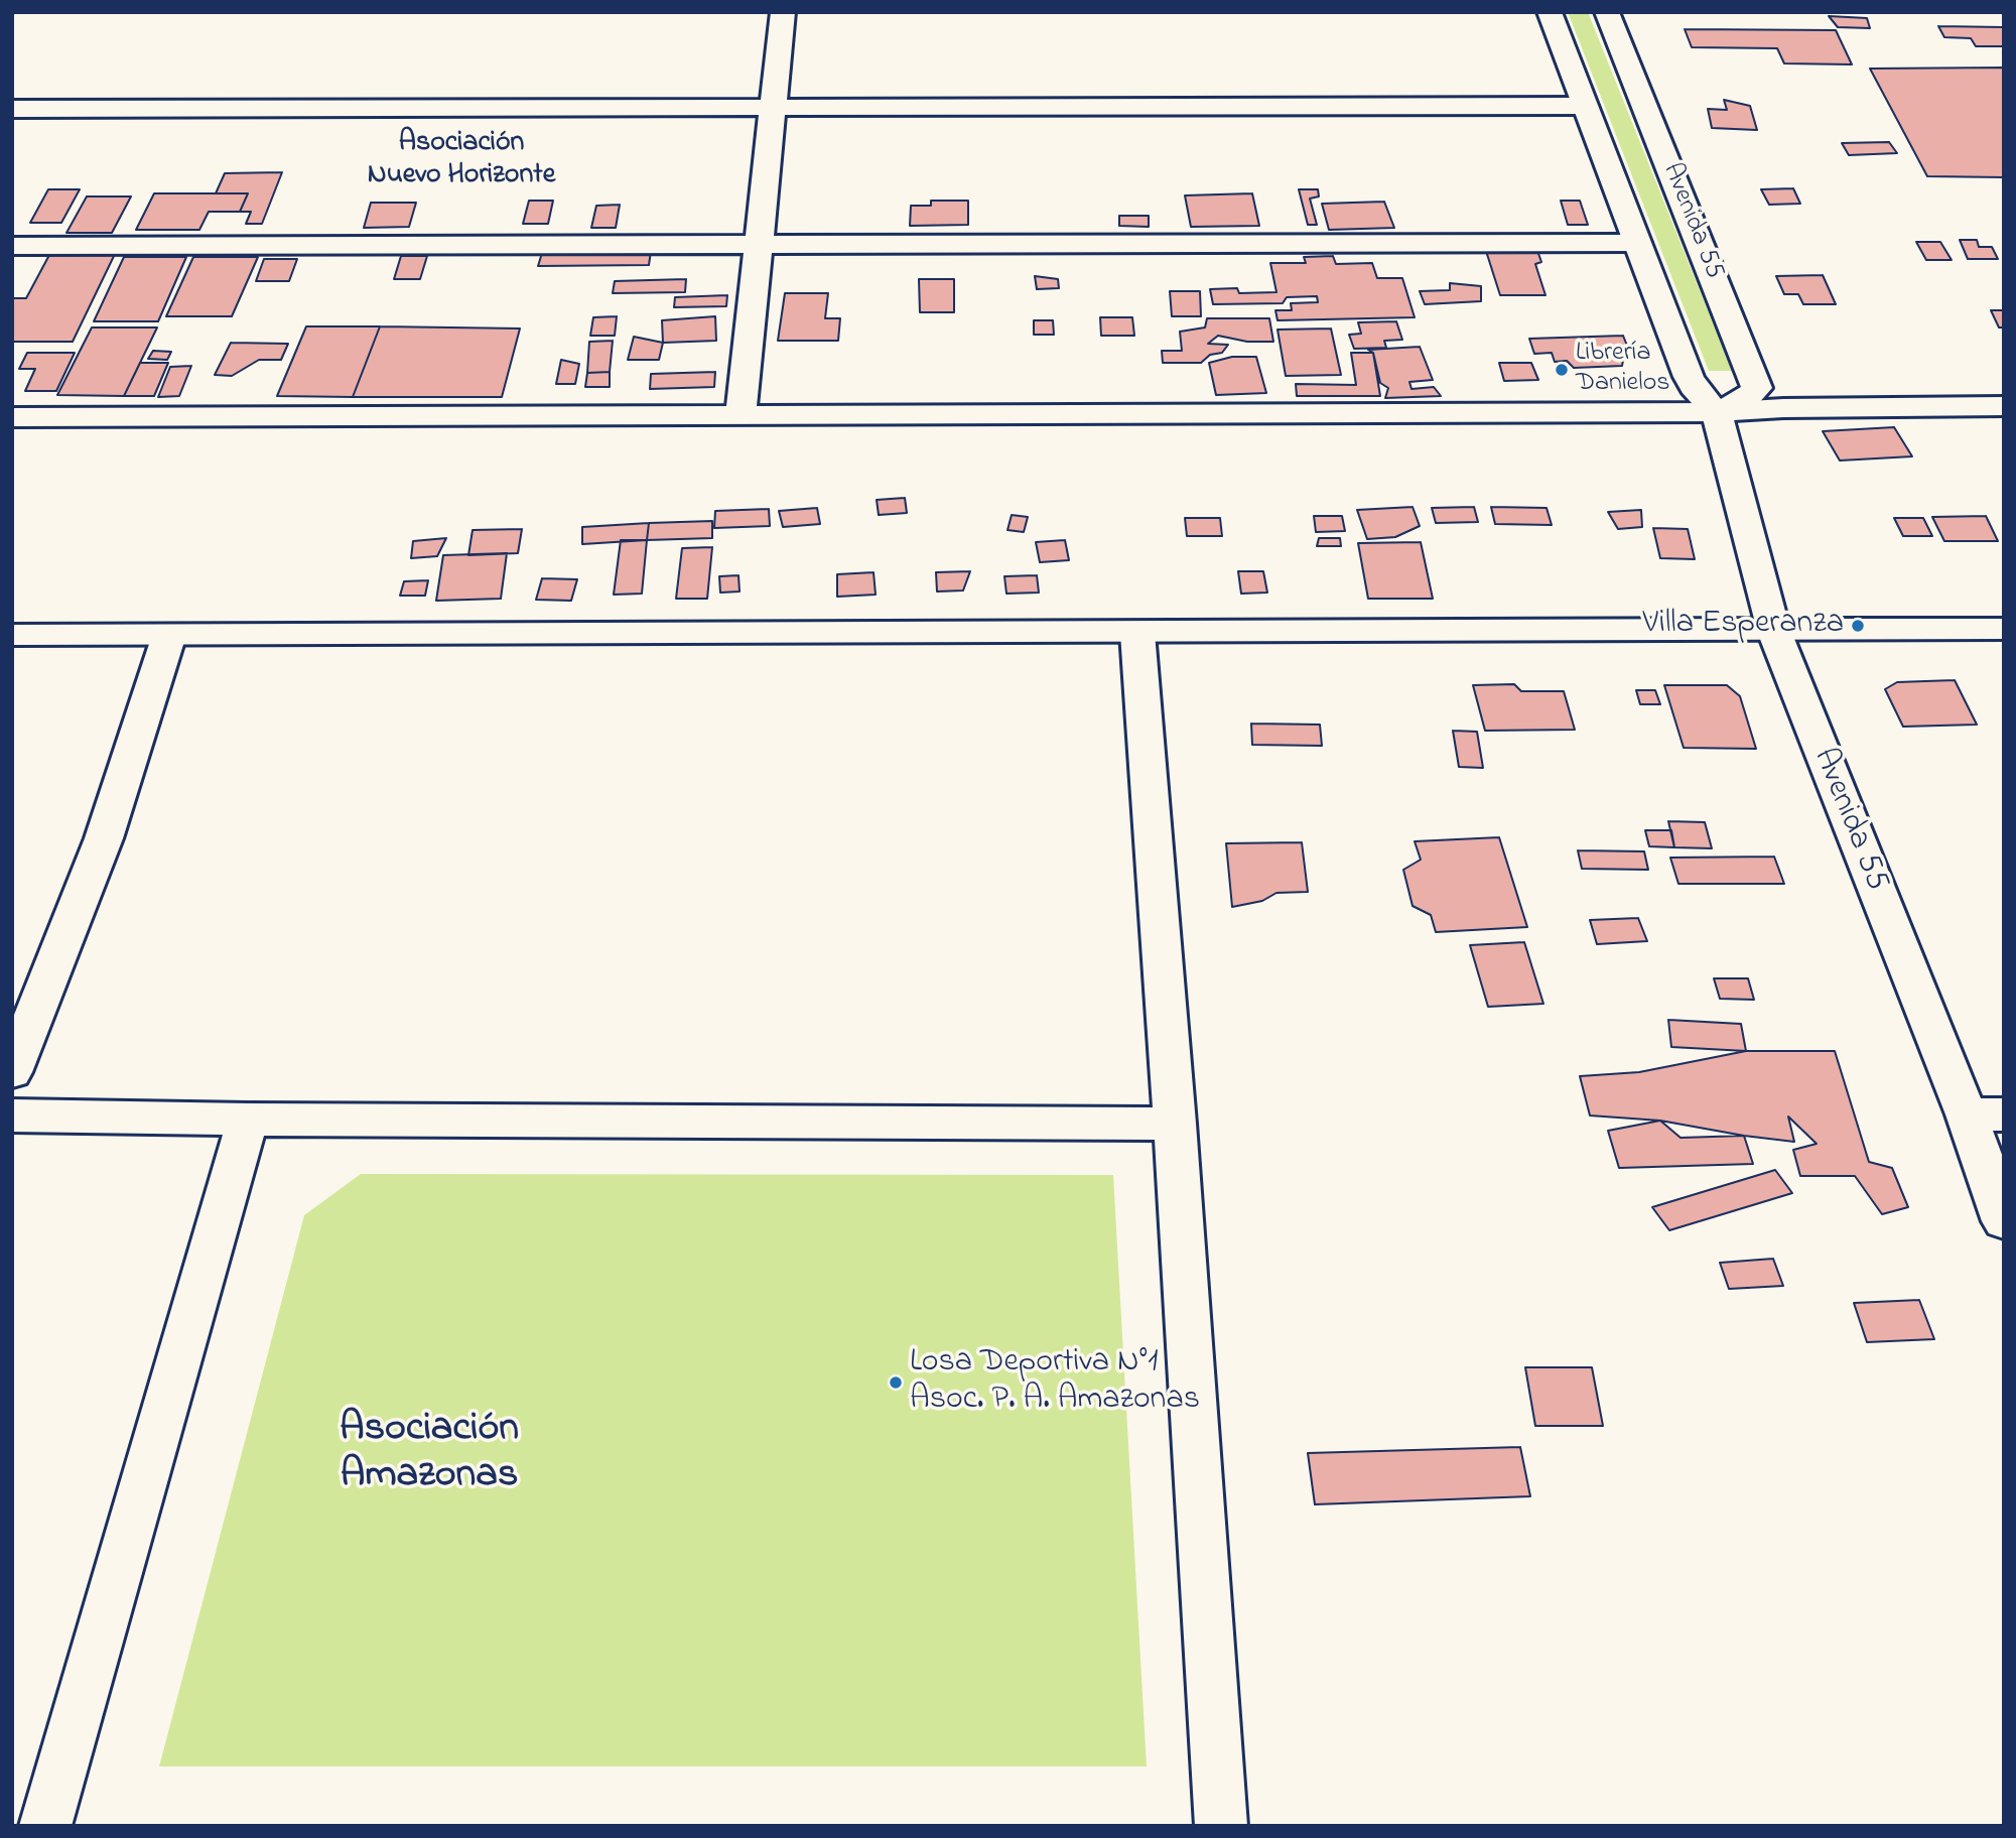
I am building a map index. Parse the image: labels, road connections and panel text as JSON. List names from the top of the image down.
{
  "streets": {
    "street": ["Avenida 55"]
  },
  "districts": ["Asociación Nuevo Horizonte", "Asociación Amazonas"],
  "places": ["Librería Danielos", "Villa Esperanza", "Losa Deportiva N°1 Asoc. P. A. Amazonas"]
}
